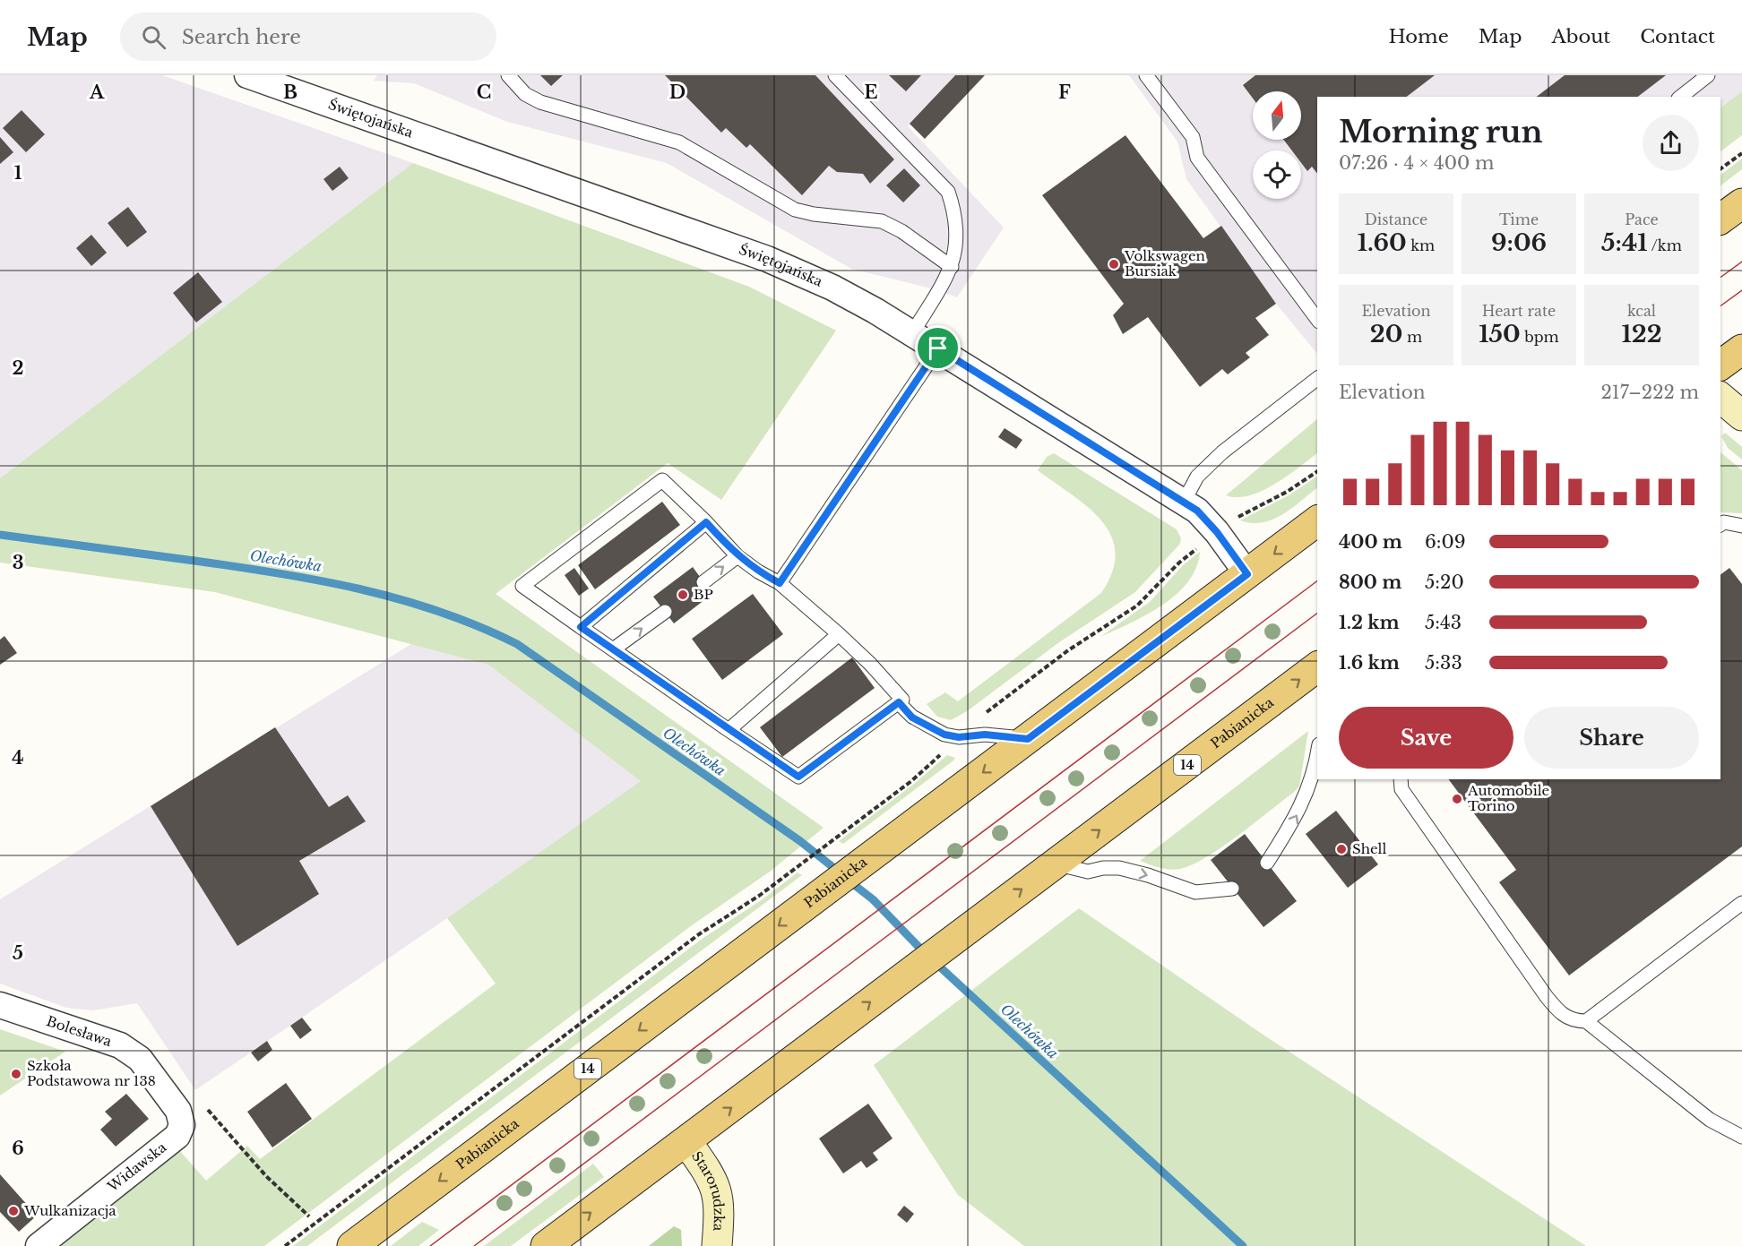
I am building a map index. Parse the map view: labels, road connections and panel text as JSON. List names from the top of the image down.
{
  "streets": {
    "main road": ["Pabianicka", "14"],
    "street": [
      "Świętojańska",
      "Bolesława",
      "Widawska",
      "Starorudzka"
    ]
  },
  "crossings": [
    ["Świętojańska", "Pabianicka"],
    ["Pabianicka", "Starorudzka"],
    ["Bolesława", "Widawska"]
  ],
  "water": ["Olechówka"],
  "places": [
    "Volkswagen Bursiak",
    "BP",
    "Automobile Torino",
    "Shell",
    "Szkoła Podstawowa nr 138",
    "Wulkanizacja"
  ],
  "north": "top",
  "page": {
    "header": "Map",
    "search": "Search here",
    "nav": [
      "Home",
      "Map",
      "About",
      "Contact"
    ],
    "heading": ["Morning run", "07:26 · 4 × 400 m"],
    "stats": [
      ["Distance", "1.60 km"],
      ["Time", "9:06"],
      ["Pace", "5:41 /km"],
      ["Elevation", "20 m"],
      ["Heart rate", "150 bpm"],
      ["kcal", "122"]
    ],
    "chart": ["Elevation", "217–222 m"],
    "list": [
      {
        "name": "400 m",
        "note": "6:09"
      },
      {
        "name": "800 m",
        "note": "5:20"
      },
      {
        "name": "1.2 km",
        "note": "5:43"
      },
      {
        "name": "1.6 km",
        "note": "5:33"
      }
    ],
    "buttons": ["Save", "Share"]
  },
  "grid": {
    "columns": [
      "A",
      "B",
      "C",
      "D",
      "E",
      "F"
    ],
    "rows": [
      "1",
      "2",
      "3",
      "4",
      "5",
      "6"
    ]
  }
}
